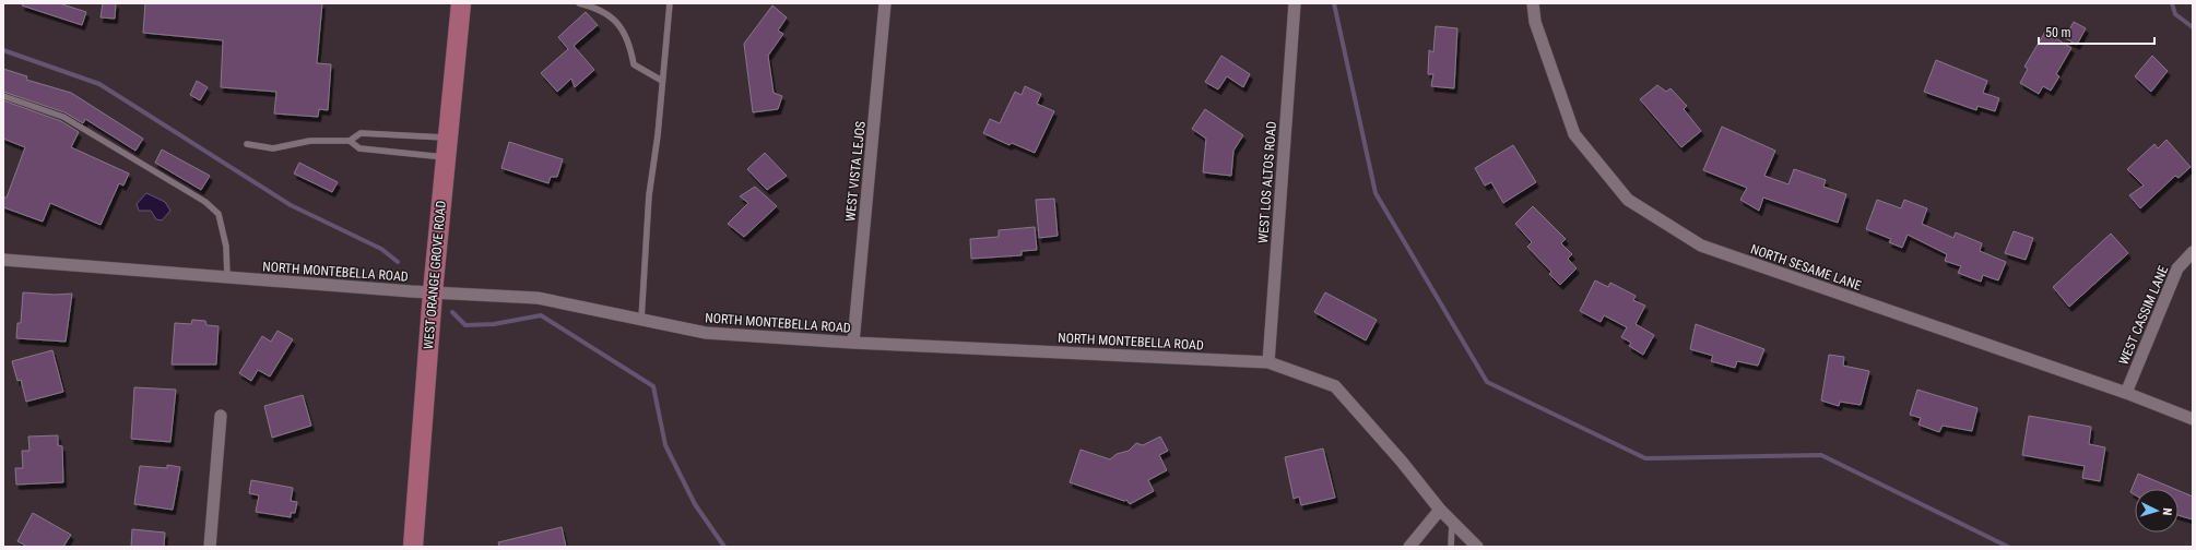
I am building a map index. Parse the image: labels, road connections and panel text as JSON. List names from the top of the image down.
{
  "streets": {
    "main road": ["WEST ORANGE GROVE ROAD"],
    "street": [
      "WEST VISTA LEJOS",
      "WEST LOS ALTOS ROAD",
      "NORTH SESAME LANE",
      "NORTH MONTEBELLA ROAD",
      "WEST CASSIM LANE"
    ]
  },
  "crossings": [
    ["WEST VISTA LEJOS", "NORTH MONTEBELLA ROAD"],
    ["WEST LOS ALTOS ROAD", "NORTH MONTEBELLA ROAD"],
    ["NORTH SESAME LANE", "WEST CASSIM LANE"],
    ["NORTH MONTEBELLA ROAD", "WEST ORANGE GROVE ROAD"]
  ],
  "scale_bar": "50 m",
  "north": "right"
}
